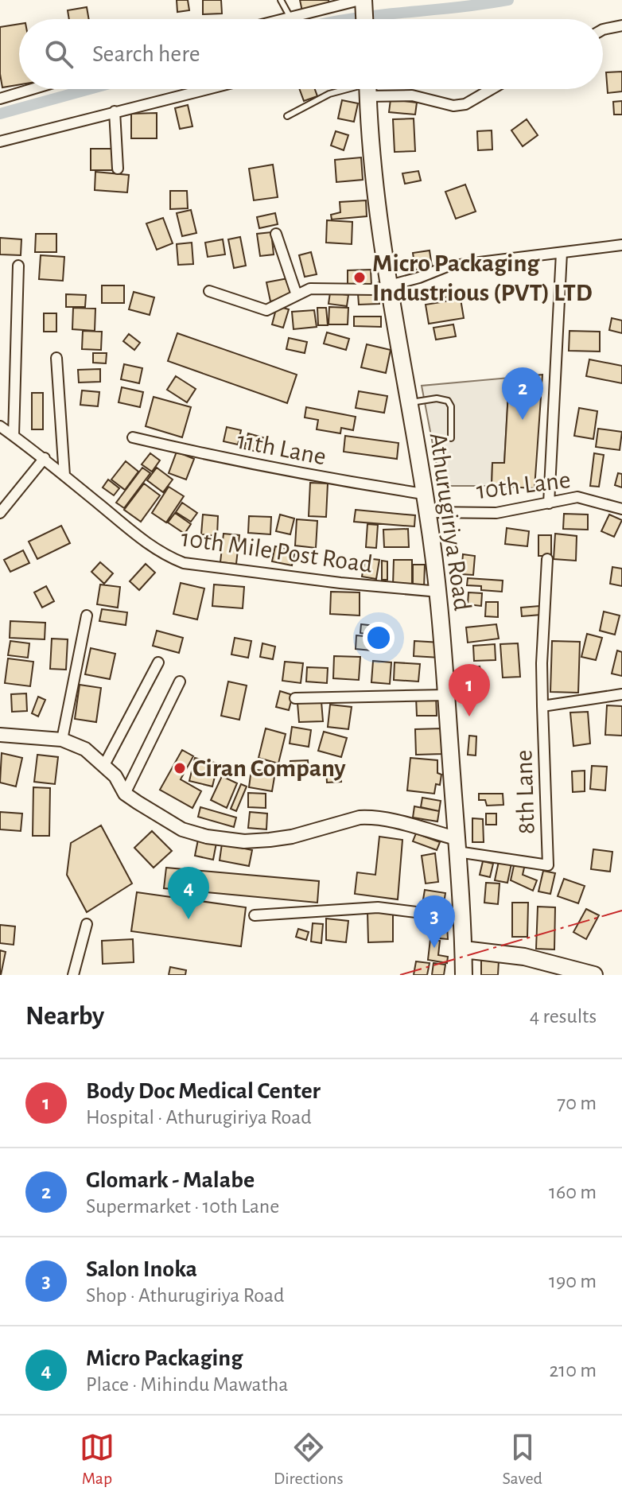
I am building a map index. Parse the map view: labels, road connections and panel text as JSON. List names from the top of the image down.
{
  "streets": {
    "main road": ["Athurugiriya Road"],
    "street": [
      "11th Lane",
      "10th Lane",
      "10th Mile Post Road",
      "8th Lane"
    ]
  },
  "crossings": [
    ["11th Lane", "Athurugiriya Road"],
    ["10th Lane", "Athurugiriya Road"],
    ["Athurugiriya Road", "10th Mile Post Road"],
    ["Athurugiriya Road", "8th Lane"]
  ],
  "places": ["Micro Packaging Industrious (PVT) LTD", "Ciran Company"],
  "page": {
    "search": "Search here",
    "pins": [
      "2",
      "1",
      "4",
      "3"
    ],
    "heading": ["Nearby", "4 results"],
    "list": [
      {
        "mark": "1",
        "name": "Body Doc Medical Center",
        "note": "Hospital · Athurugiriya Road",
        "value": "70 m"
      },
      {
        "mark": "2",
        "name": "Glomark - Malabe",
        "note": "Supermarket · 10th Lane",
        "value": "160 m"
      },
      {
        "mark": "3",
        "name": "Salon Inoka",
        "note": "Shop · Athurugiriya Road",
        "value": "190 m"
      },
      {
        "mark": "4",
        "name": "Micro Packaging",
        "note": "Place · Mihindu Mawatha",
        "value": "210 m"
      }
    ],
    "nav": ["Map", "Directions", "Saved"]
  }
}
